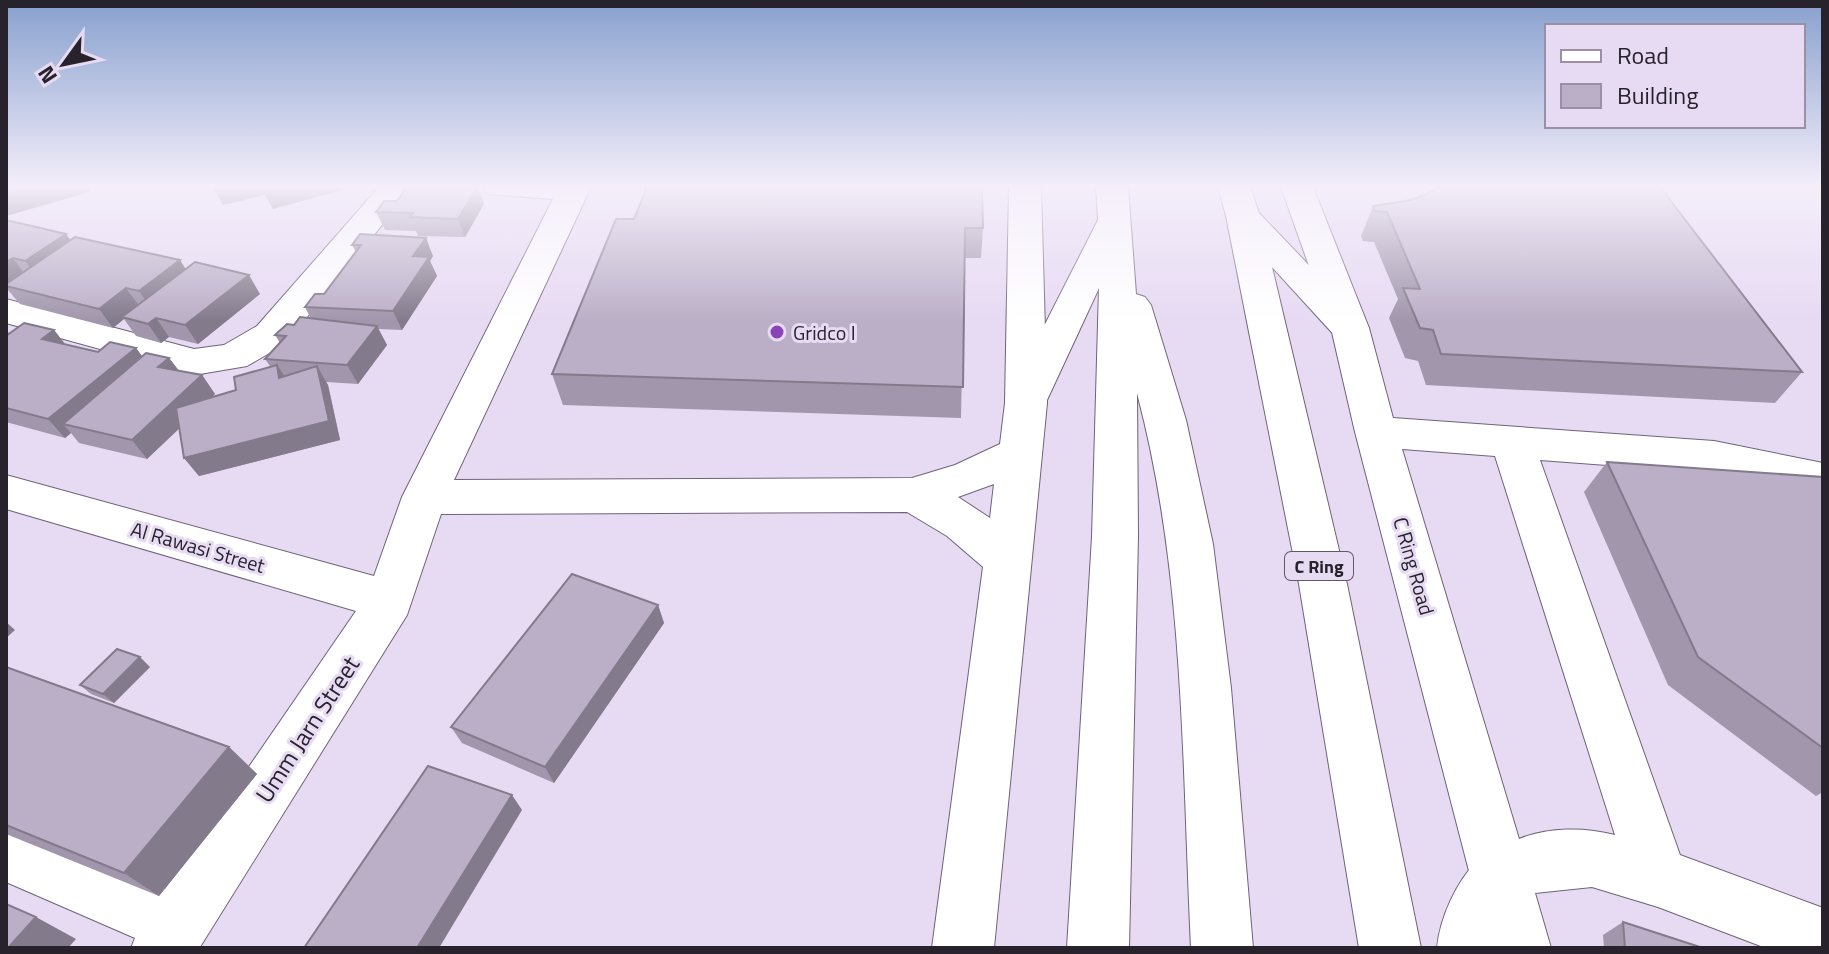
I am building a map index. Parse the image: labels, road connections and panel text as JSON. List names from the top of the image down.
{
  "streets": {
    "main road": [
      "Al Rawasi Street",
      "C Ring",
      "C Ring Road",
      "Umm Jarn Street"
    ]
  },
  "crossings": [
    ["Al Rawasi Street", "Umm Jarn Street"]
  ],
  "places": ["Gridco I"],
  "legend": ["Road", "Building"],
  "north": "bottom left"
}
